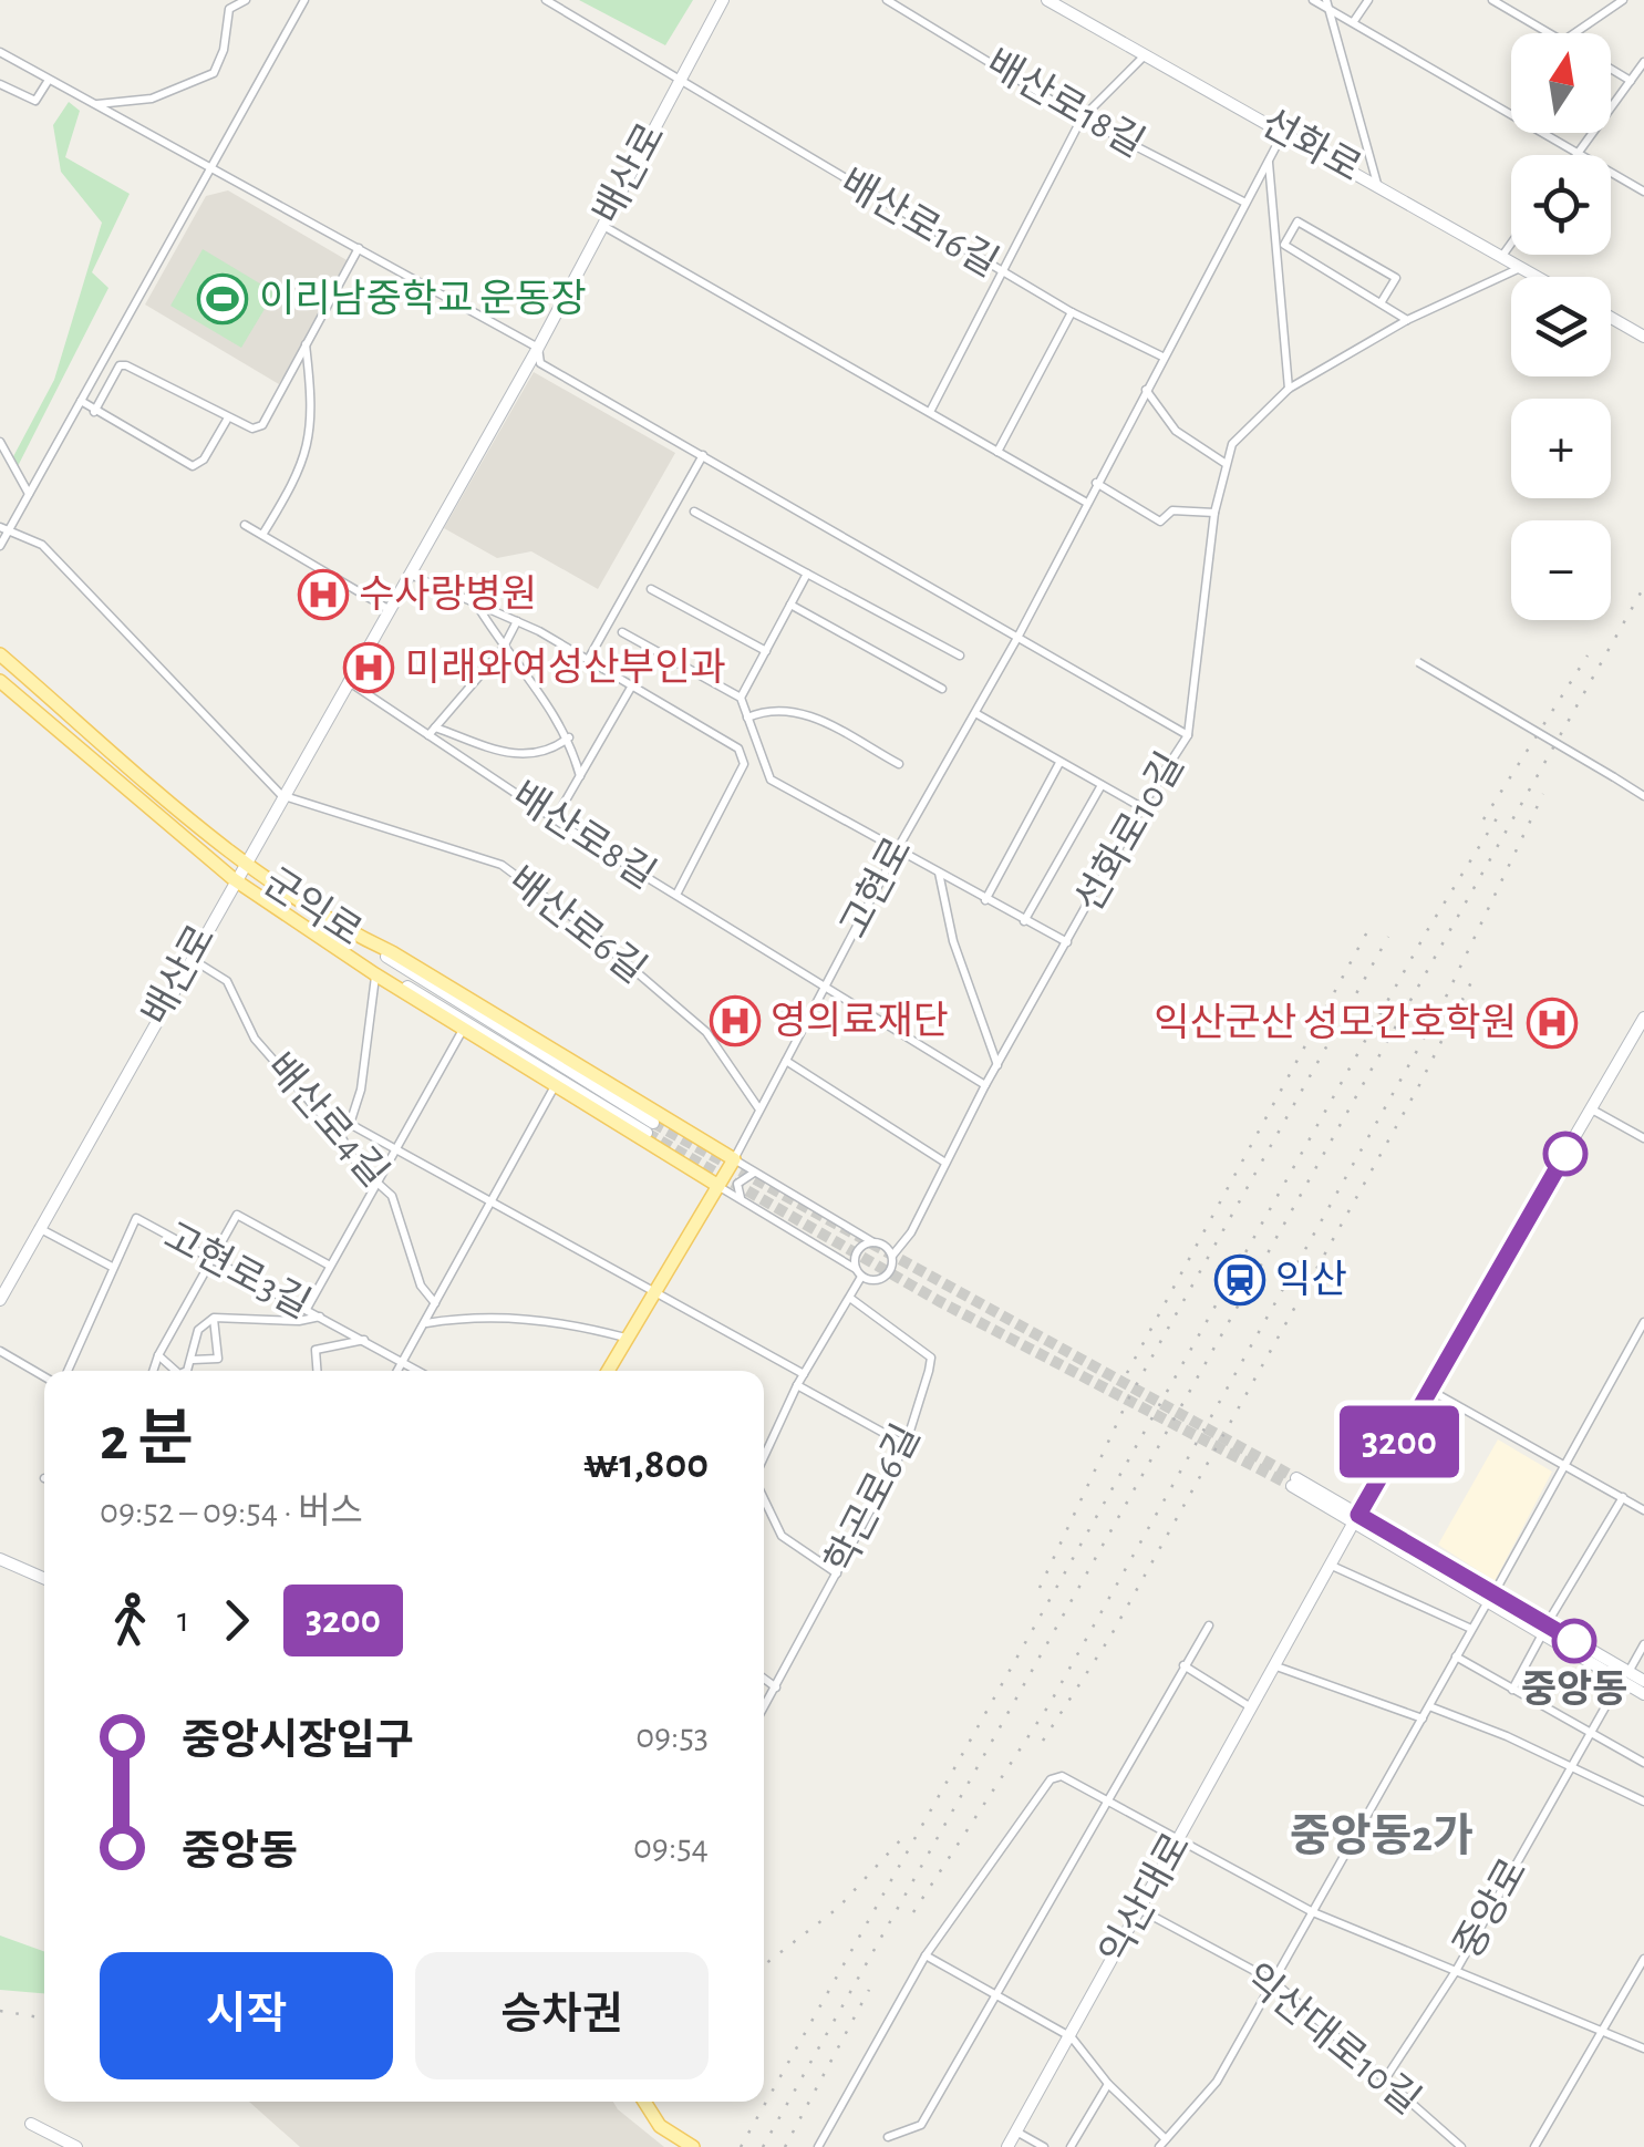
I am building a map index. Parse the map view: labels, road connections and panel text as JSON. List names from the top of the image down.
{
  "streets": {
    "main road": ["고현로", "군익로"],
    "street": [
      "배산로18길",
      "선화로",
      "배산로",
      "배산로16길",
      "선화로10길",
      "배산로8길",
      "배산로6길",
      "배산로4길",
      "고현로3길",
      "학곤로6길",
      "익산대로",
      "중앙로",
      "익산대로10길"
    ]
  },
  "crossings": [
    ["배산로18길", "고현로"],
    ["선화로", "선화로10길"],
    ["선화로", "고현로"],
    ["배산로", "배산로16길"],
    ["배산로", "배산로8길"],
    ["배산로", "군익로"],
    ["배산로", "배산로6길"],
    ["배산로", "배산로4길"],
    ["배산로16길", "고현로"],
    ["선화로10길", "배산로8길"],
    ["배산로8길", "고현로"],
    ["고현로", "배산로6길"],
    ["익산대로", "익산대로10길"],
    ["중앙로", "익산대로10길"]
  ],
  "districts": ["중앙동2가"],
  "places": {
    "sports": ["이리남중학교 운동장"],
    "hospital": [
      "수사랑병원",
      "미래와여성산부인과",
      "영의료재단",
      "익산군산 성모간호학원"
    ],
    "station": ["익산"],
    "other": ["중앙동"]
  },
  "lines": ["bus line 3200"],
  "north": "top",
  "page": {
    "on_map": "3200",
    "map_buttons": ["+", "−"],
    "heading": ["2 분", "09:52 – 09:54 · 버스", "₩1,800"],
    "legs": ["1", "3200"],
    "list": [
      {
        "name": "중앙시장입구",
        "value": "09:53"
      },
      {
        "name": "중앙동",
        "value": "09:54"
      }
    ],
    "buttons": ["시작", "승차권"]
  }
}
